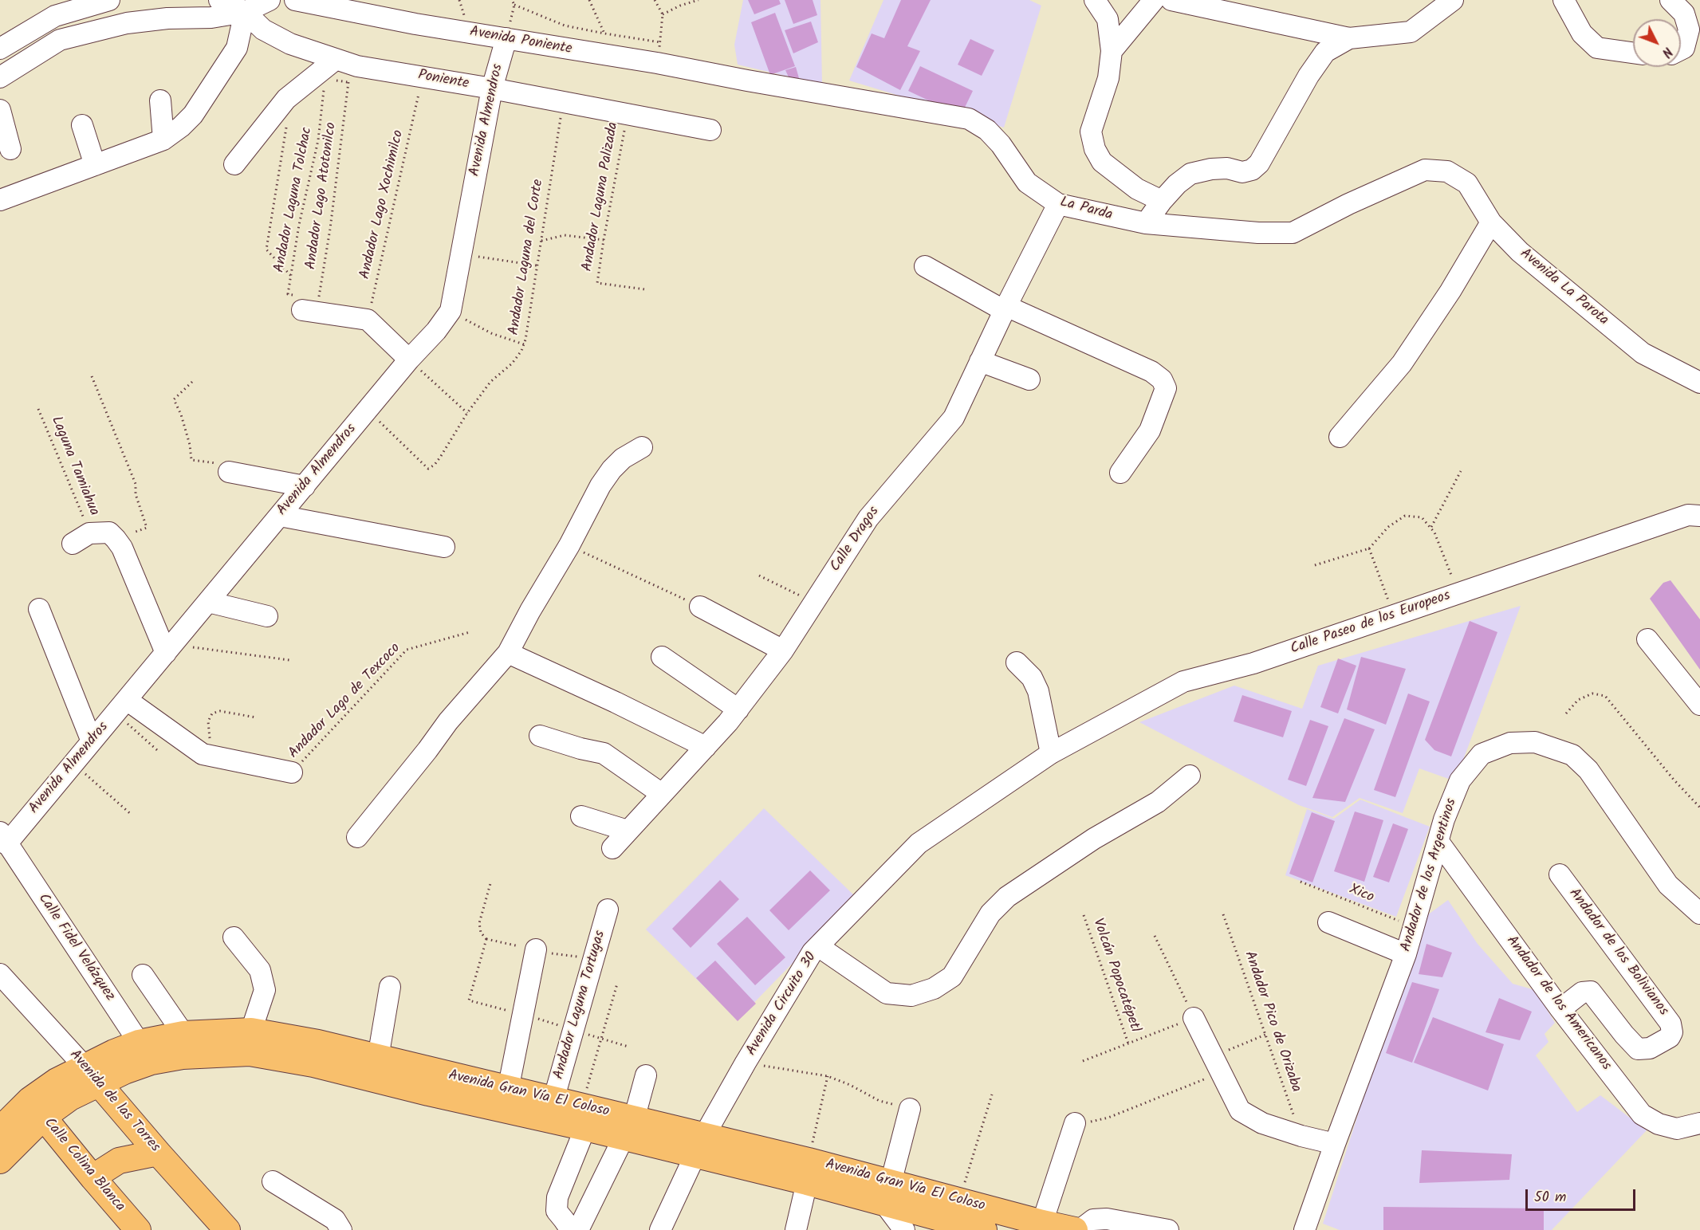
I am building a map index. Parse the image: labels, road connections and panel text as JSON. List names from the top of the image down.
{
  "streets": {
    "main road": ["Avenida Gran Vía El Coloso", "Avenida de las Torres", "Calle Colina Blanca"],
    "street": [
      "Avenida Poniente",
      "Poniente",
      "Avenida Almendros",
      "La Parda",
      "Avenida La Parota",
      "Calle Dragos",
      "Calle Paseo de los Europeos",
      "Andador de los Argentinos",
      "Calle Fidel Velázquez",
      "Andador de los Bolivianos",
      "Andador de los Americanos",
      "Avenida Circuito 30",
      "Andador Laguna Tortugas"
    ],
    "path": [
      "Andador Lago Atotonilco",
      "Andador Laguna Palizada",
      "Andador Laguna Tolchac",
      "Andador Lago Xochimilco",
      "Andador Laguna del Corte",
      "Laguna Tamiahua",
      "Andador Lago de Texcoco",
      "Xico",
      "Volcán Popocatépetl",
      "Andador Pico de Orizaba"
    ]
  },
  "crossings": [
    ["Avenida Poniente", "Avenida Almendros"],
    ["Avenida Poniente", "La Parda"],
    ["Poniente", "Avenida Almendros"],
    ["Poniente", "Andador Laguna Palizada"],
    ["Poniente", "Andador Laguna del Corte"],
    ["Avenida Almendros", "Andador Laguna del Corte"],
    ["Avenida Almendros", "Calle Fidel Velázquez"],
    ["Andador Lago Atotonilco", "Andador Laguna Tolchac"],
    ["La Parda", "Avenida La Parota"],
    ["La Parda", "Calle Dragos"],
    ["Calle Paseo de los Europeos", "Avenida Circuito 30"],
    ["Andador de los Argentinos", "Xico"],
    ["Andador de los Argentinos", "Andador de los Americanos"],
    ["Calle Fidel Velázquez", "Avenida Gran Vía El Coloso"],
    ["Andador de los Bolivianos", "Andador de los Americanos"],
    ["Avenida Circuito 30", "Avenida Gran Vía El Coloso"],
    ["Andador Laguna Tortugas", "Avenida Gran Vía El Coloso"],
    ["Avenida Gran Vía El Coloso", "Avenida de las Torres"],
    ["Avenida Gran Vía El Coloso", "Calle Colina Blanca"]
  ],
  "scale_bar": "50 m",
  "north": "bottom right"
}
